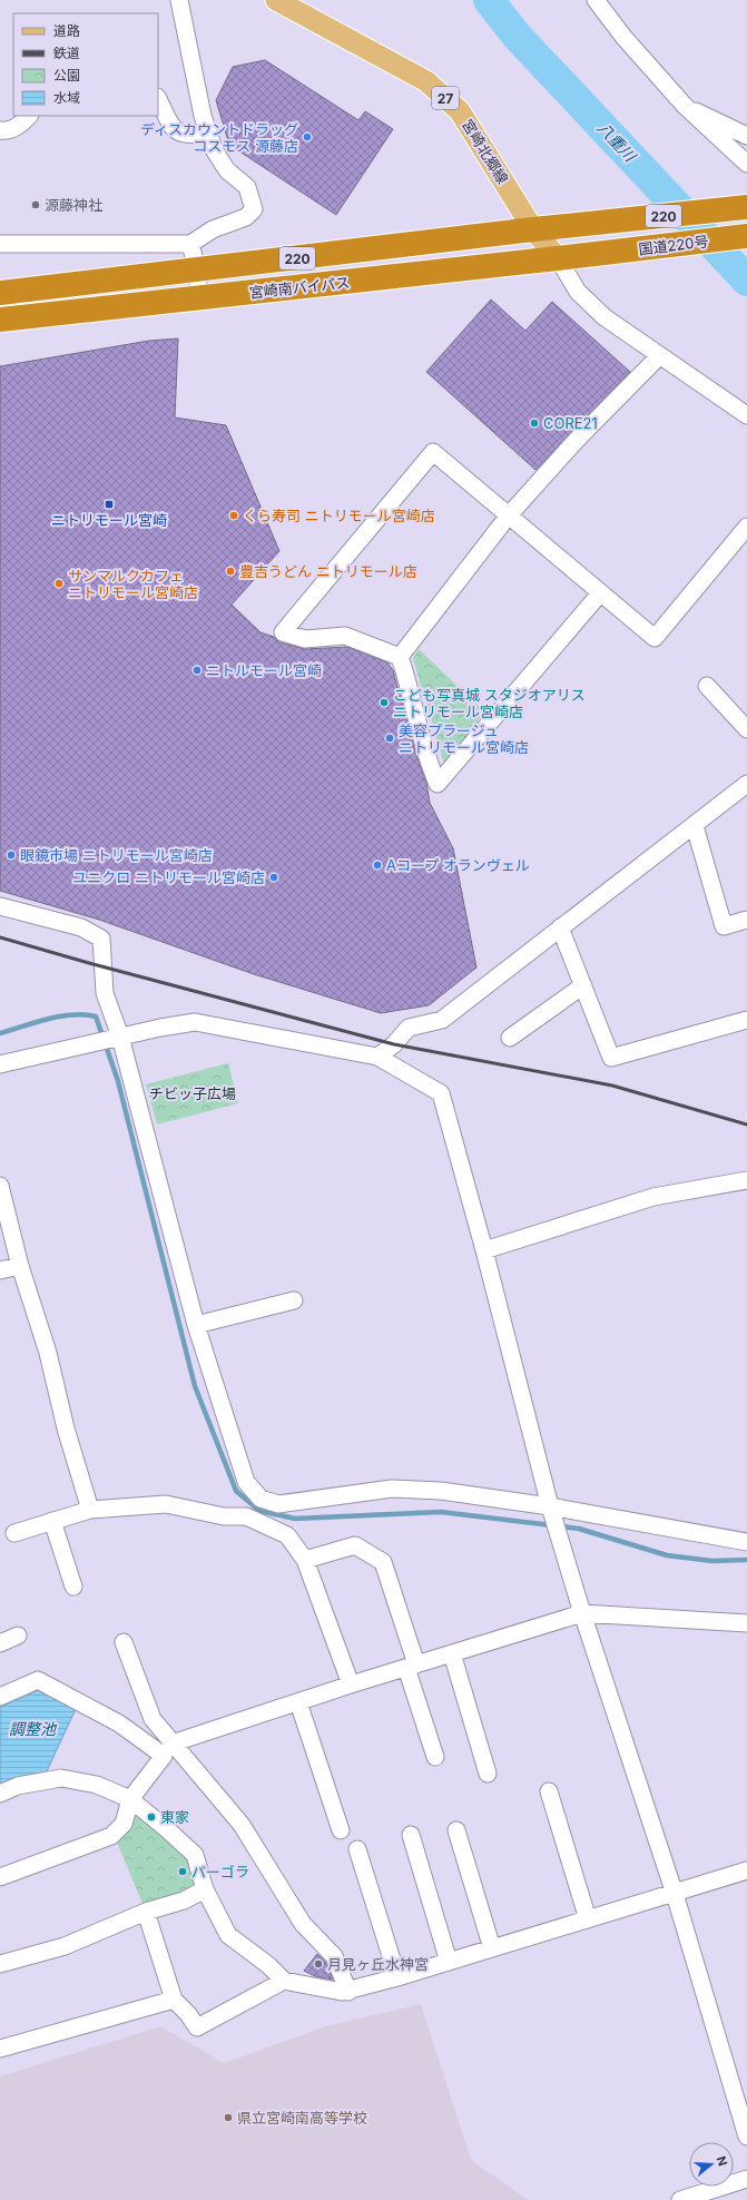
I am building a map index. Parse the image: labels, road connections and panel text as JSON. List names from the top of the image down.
{
  "streets": {
    "highway": ["220", "国道220号", "宮崎南バイパス"],
    "main road": ["27", "宮崎北郷線"]
  },
  "crossings": [
    ["宮崎北郷線", "宮崎南バイパス"],
    ["国道220号", "宮崎南バイパス"]
  ],
  "water": ["八重川", "調整池"],
  "parks": ["チビッ子広場"],
  "places": {
    "other": [
      "ディスカウントドラッグ コスモス 源藤店",
      "源藤神社",
      "CORE21",
      "くら寿司 ニトリモール宮崎店",
      "豊吉うどん ニトリモール店",
      "サンマルクカフェ ニトリモール宮崎店",
      "ニトルモール宮崎",
      "こども写真城 スタジオアリス ニトリモール宮崎店",
      "美容プラージュ ニトリモール宮崎店",
      "眼鏡市場 ニトリモール宮崎店",
      "Aコープ オランヴェル",
      "ユニクロ ニトリモール宮崎店",
      "東家",
      "パーゴラ",
      "月見ヶ丘水神宮",
      "県立宮崎南高等学校"
    ],
    "transit": ["ニトリモール宮崎"]
  },
  "legend": [
    "道路",
    "鉄道",
    "公園",
    "水域"
  ],
  "north": "right"
}
